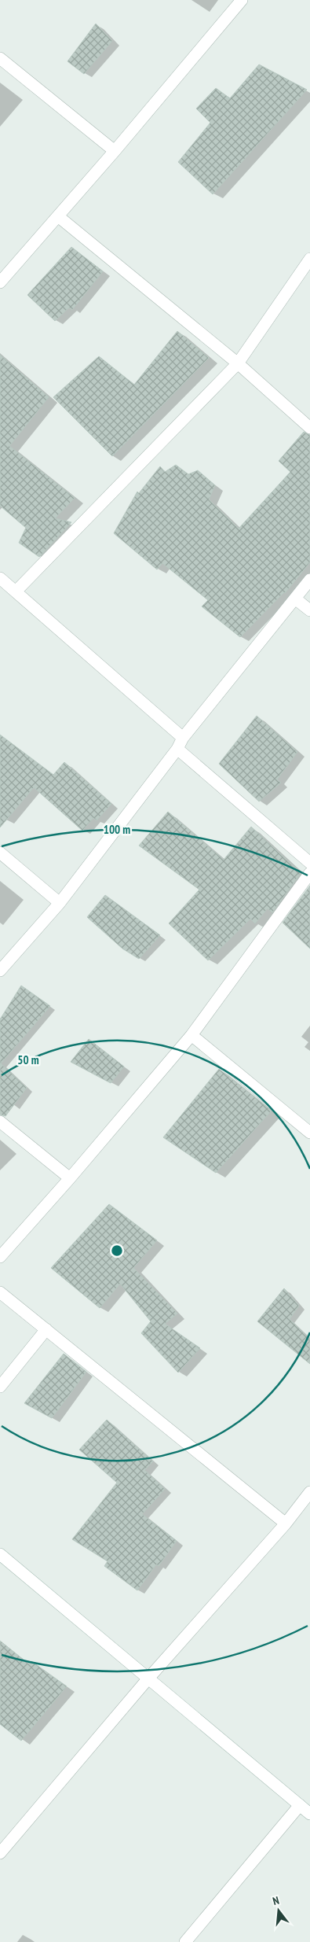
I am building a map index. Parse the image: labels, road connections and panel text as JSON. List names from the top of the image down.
{
  "north": "top",
  "rings": ["100 m", "50 m"]
}
